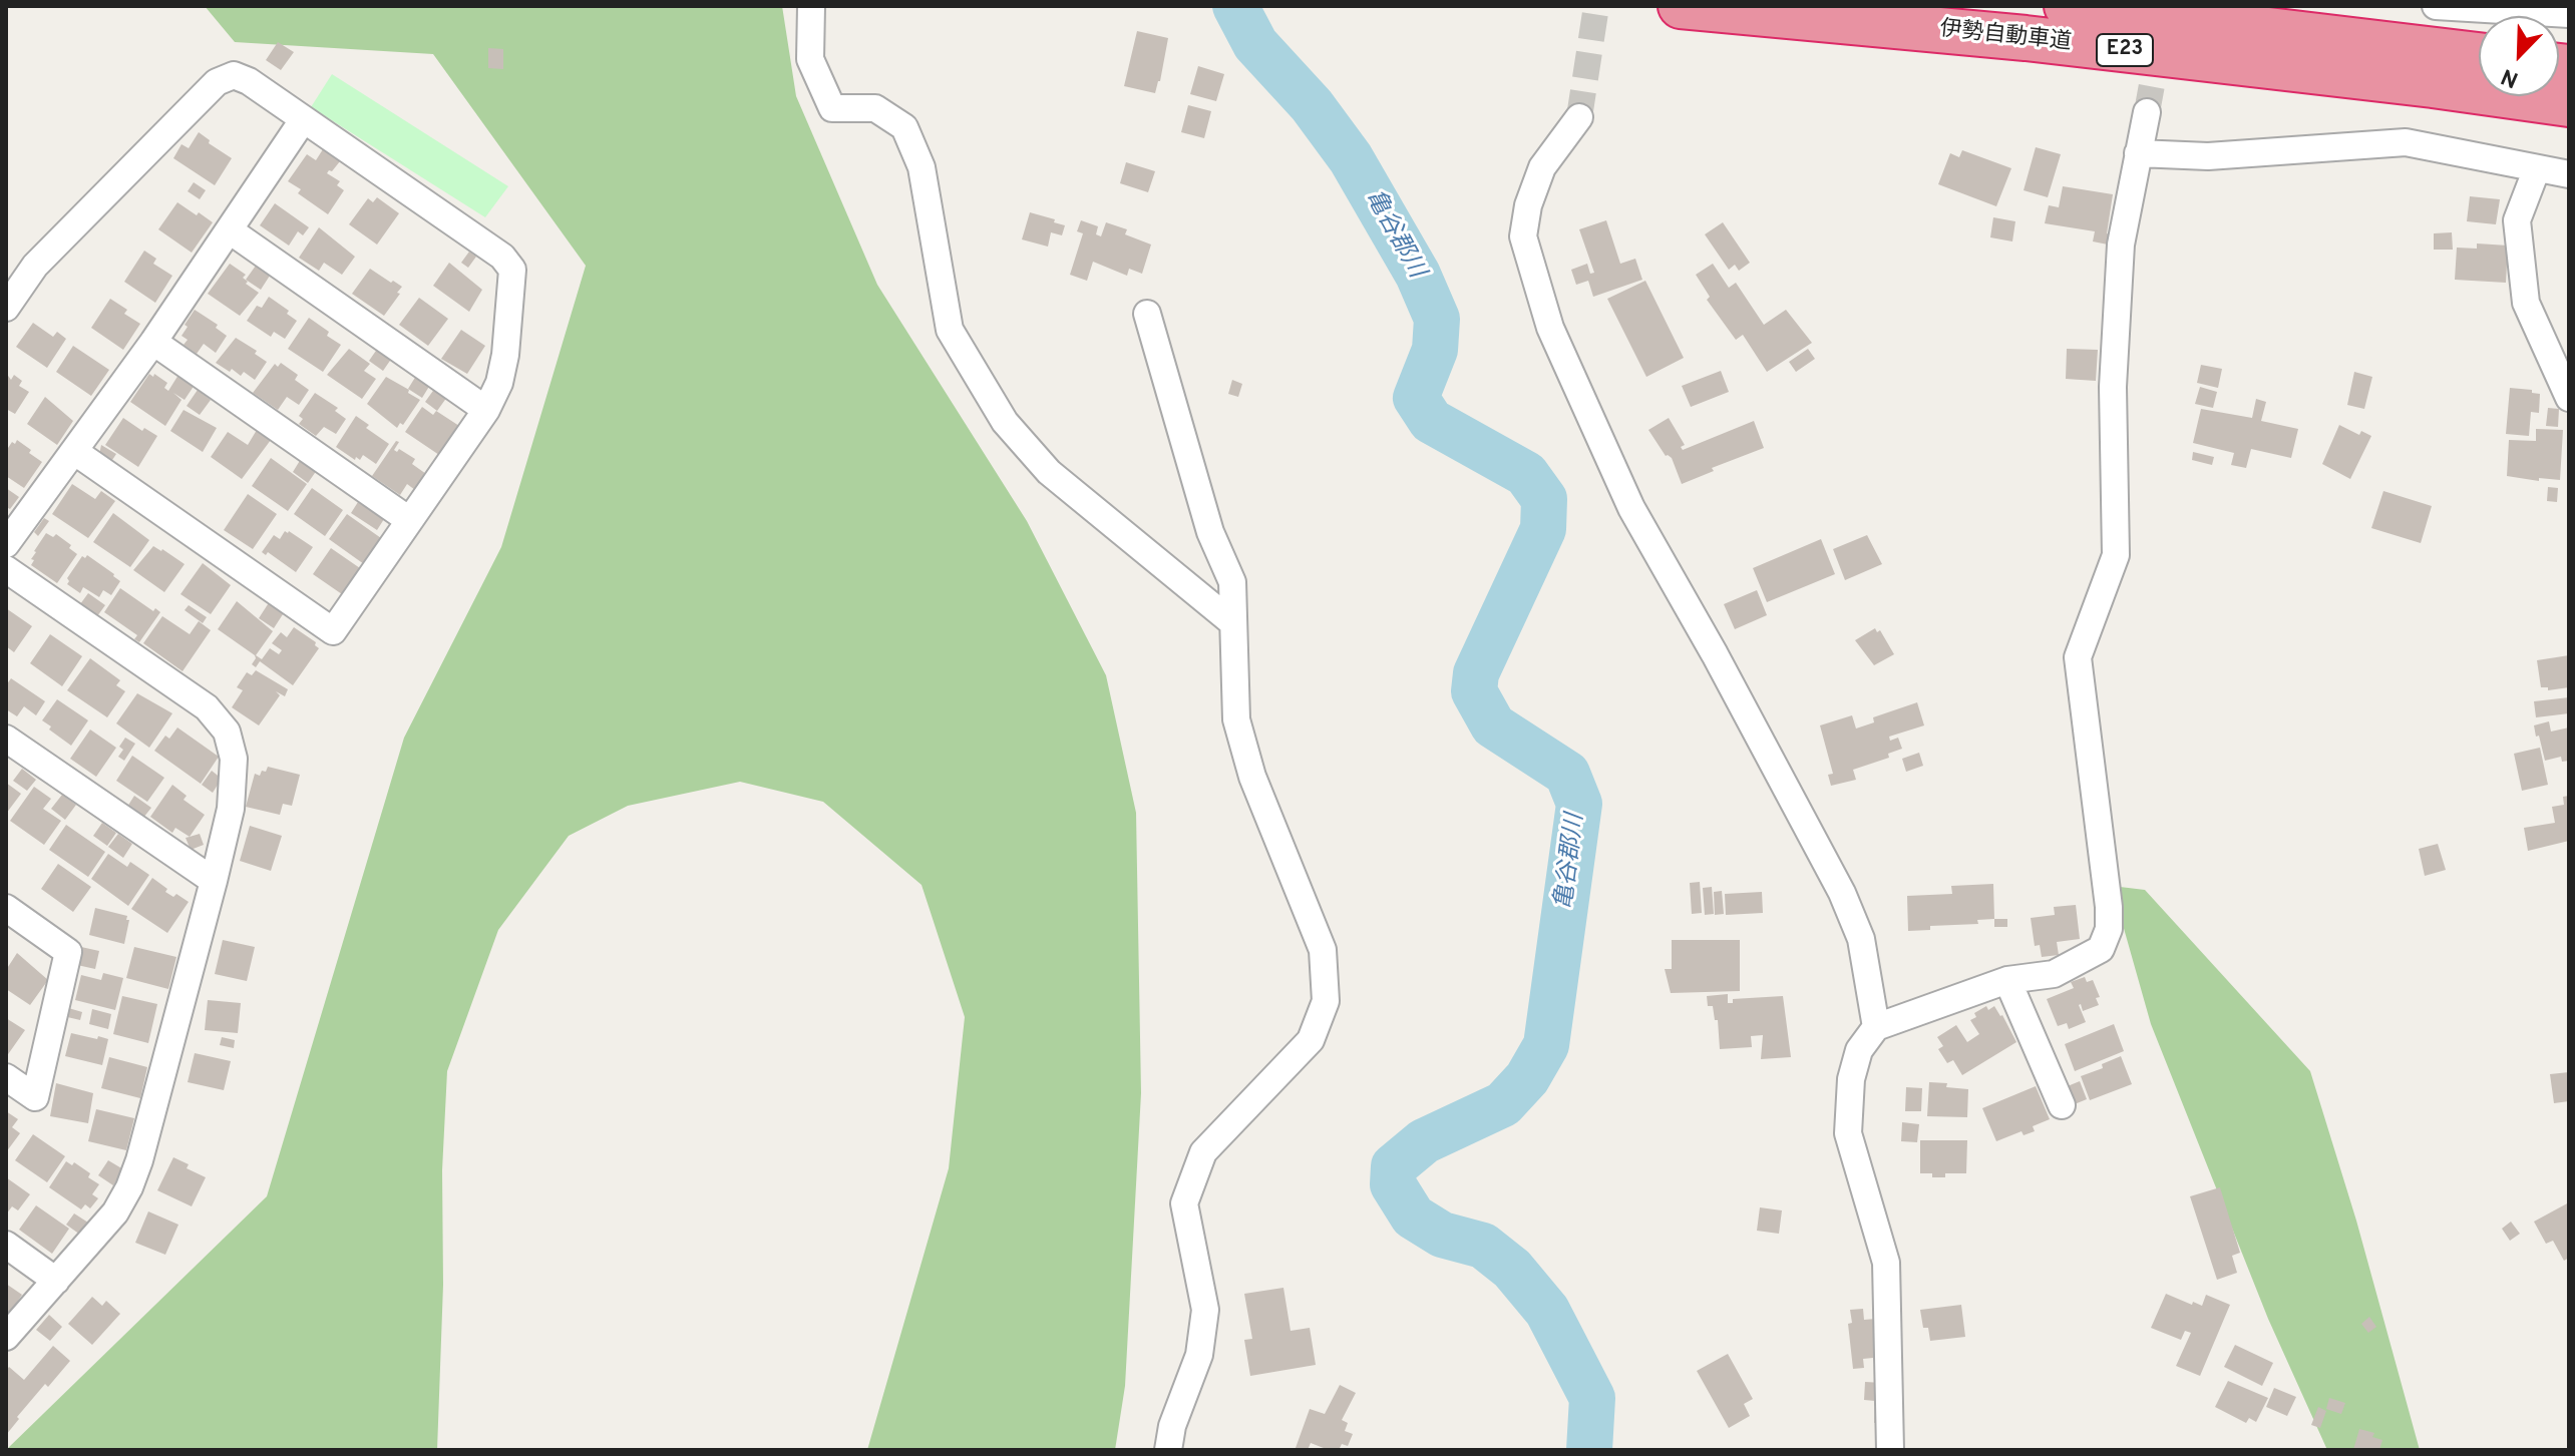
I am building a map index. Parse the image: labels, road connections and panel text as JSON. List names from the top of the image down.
{
  "streets": {
    "highway": ["伊勢自動車道", "E23"]
  },
  "water": ["亀谷郡川"],
  "north": "bottom left"
}
